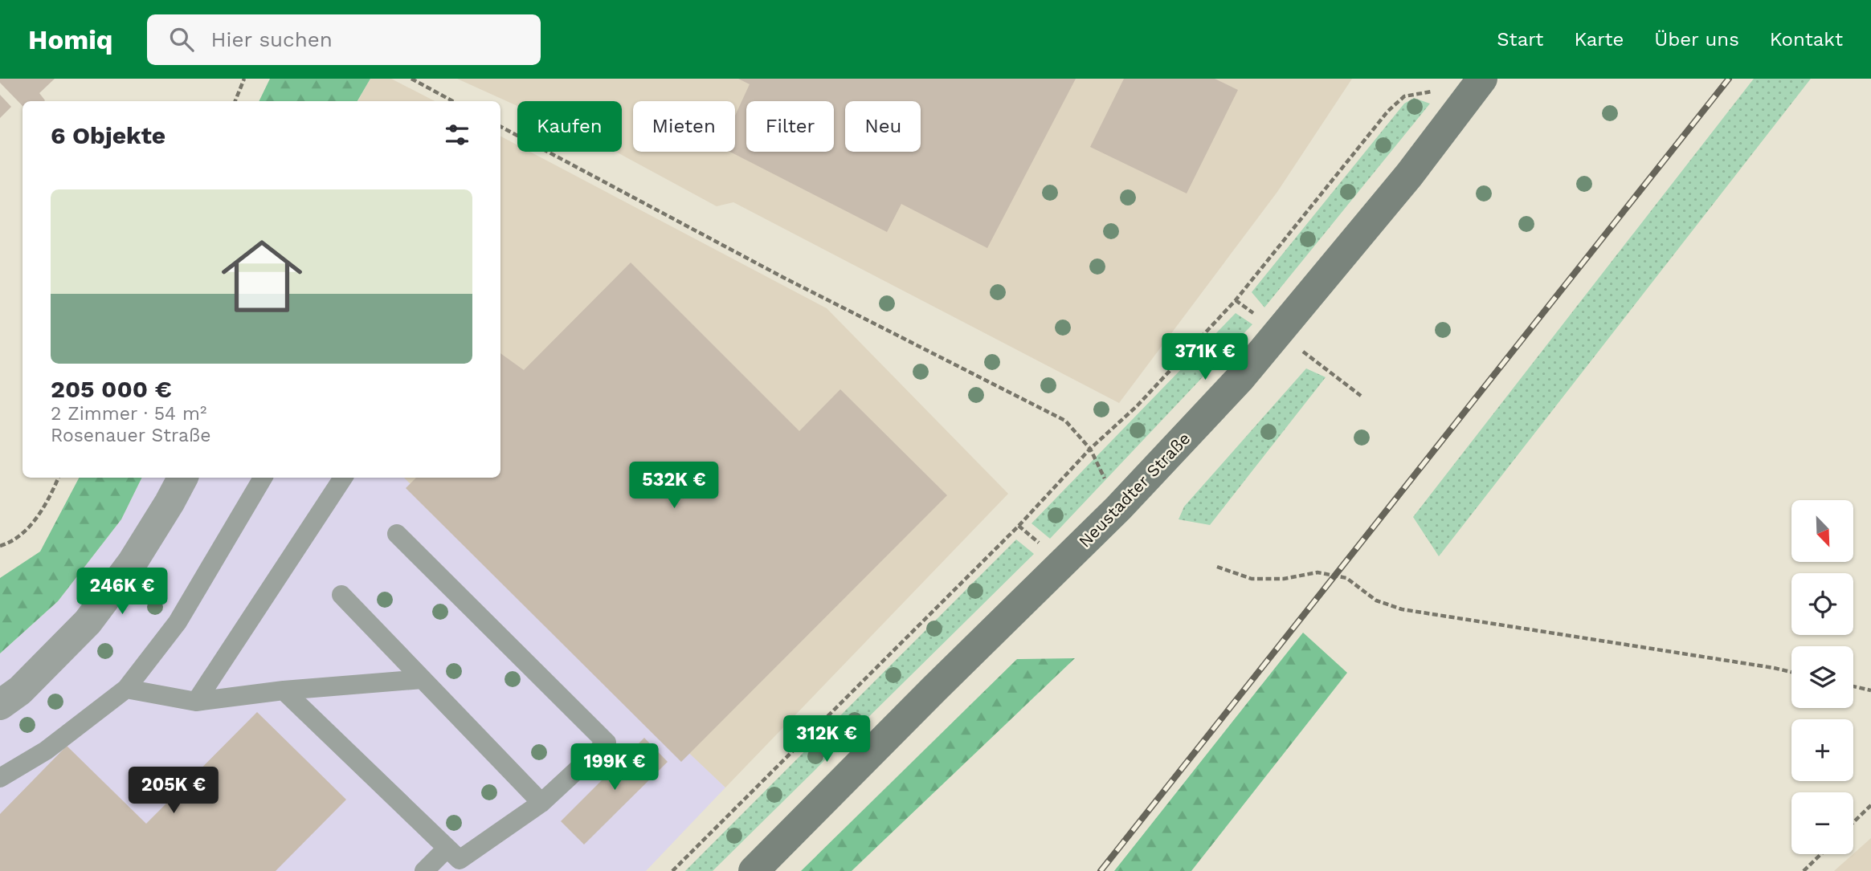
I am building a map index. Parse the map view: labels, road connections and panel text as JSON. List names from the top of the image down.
{
  "streets": {
    "street": ["Neustadter Straße"]
  },
  "north": "bottom right",
  "page": {
    "header": "Homiq",
    "search": "Hier suchen",
    "nav": [
      "Start",
      "Karte",
      "Über uns",
      "Kontakt"
    ],
    "chip": [
      "Kaufen",
      "Mieten",
      "Filter",
      "Neu"
    ],
    "heading": "6 Objekte",
    "list": [
      {
        "name": "205 000 €",
        "note": "2 Zimmer · 54 m² · Rosenauer Straße"
      }
    ],
    "price": [
      "371K €",
      "532K €",
      "246K €",
      "312K €",
      "199K €",
      "205K €"
    ],
    "map_buttons": ["+", "−"]
  }
}
